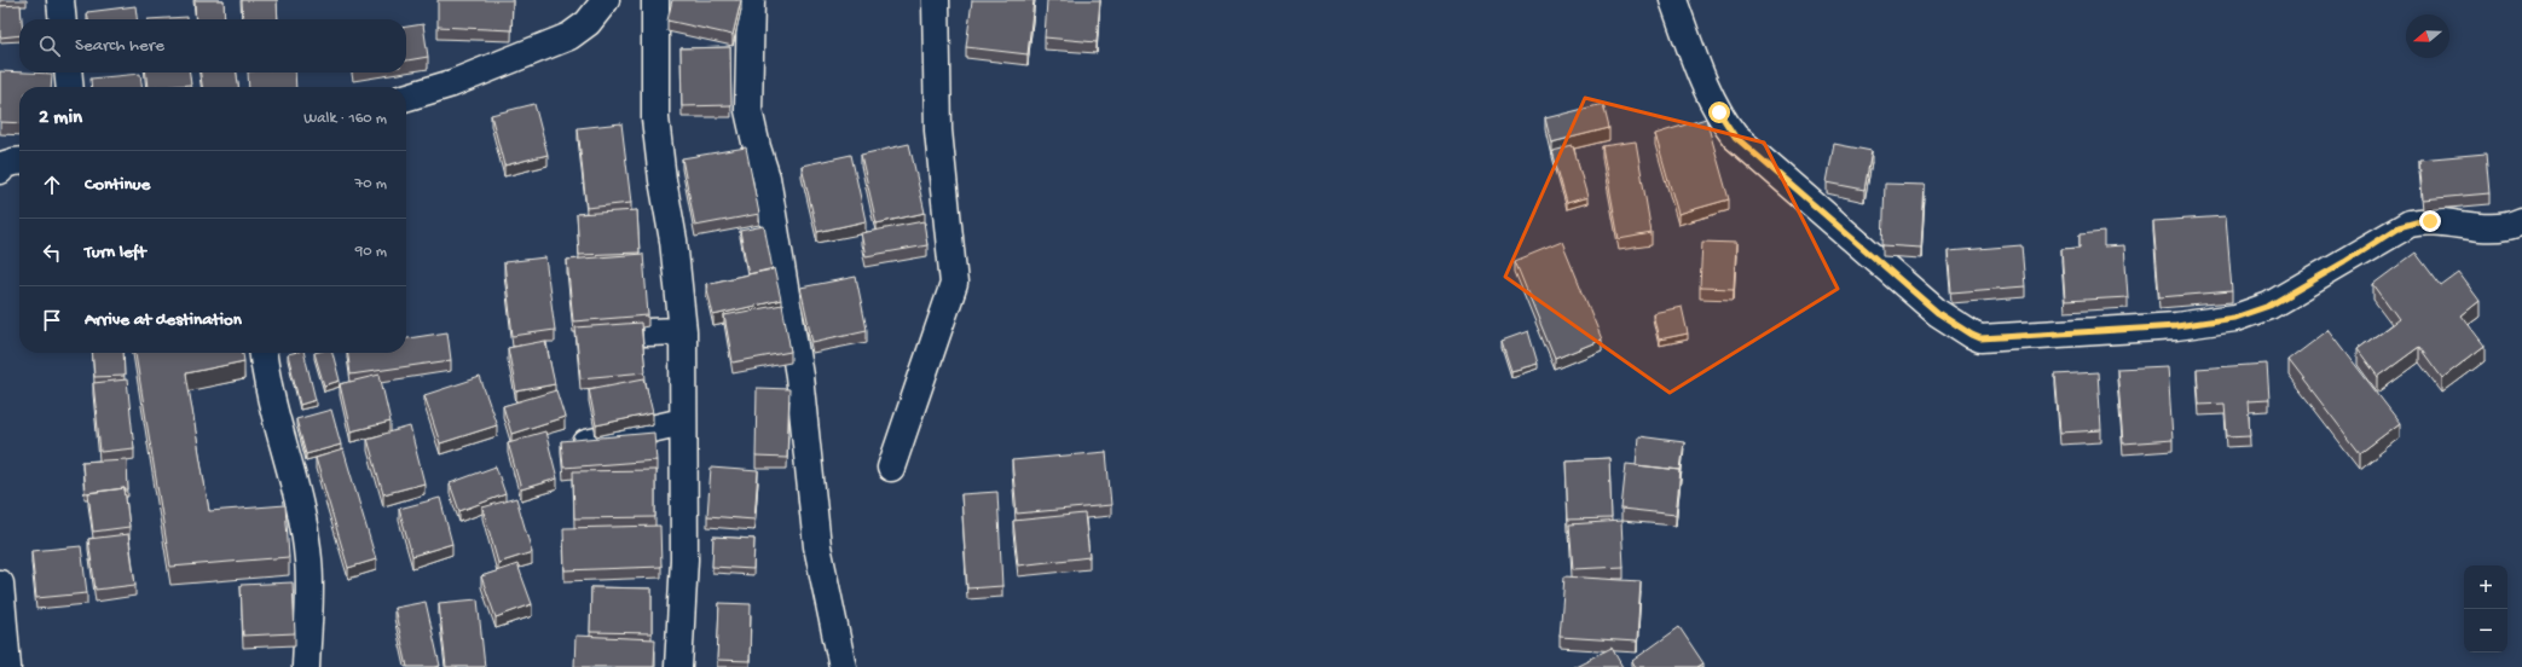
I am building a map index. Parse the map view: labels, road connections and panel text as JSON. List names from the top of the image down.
{
  "north": "left",
  "page": {
    "search": "Search here",
    "heading": ["2 min", "Walk · 160 m"],
    "list": [
      ["Continue", "70 m"],
      ["Turn left", "90 m"],
      "Arrive at destination"
    ],
    "map_buttons": ["+", "−"]
  }
}
